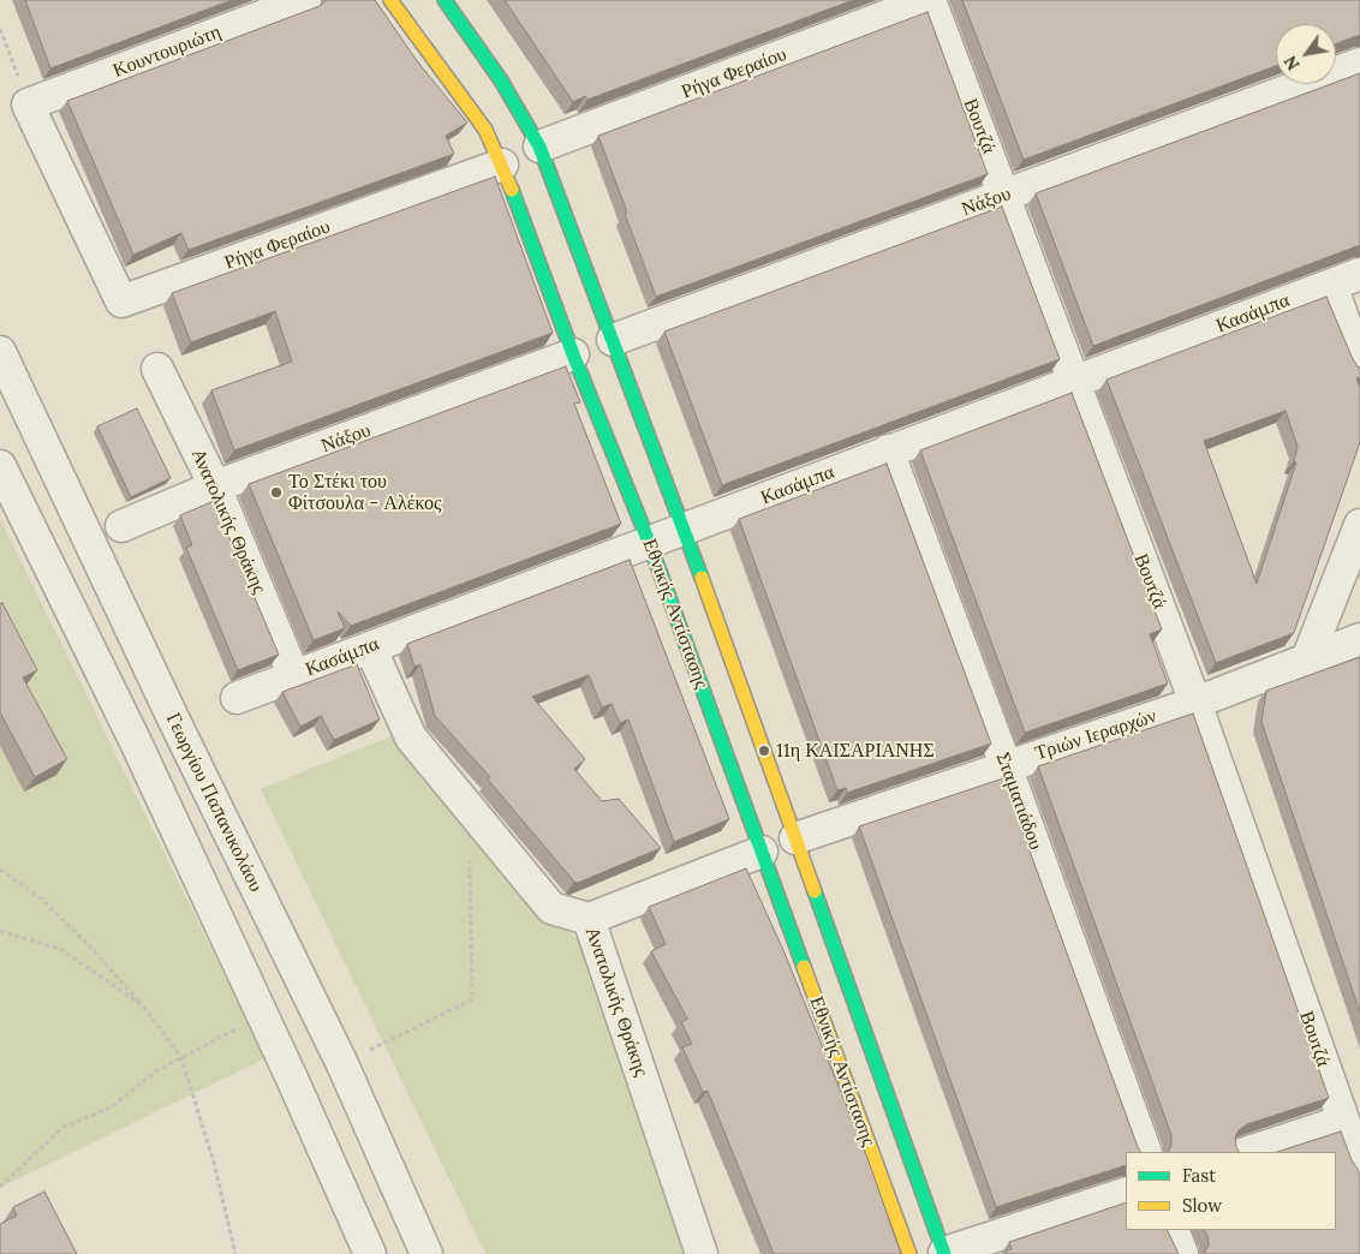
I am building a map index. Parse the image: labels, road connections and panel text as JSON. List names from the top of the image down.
{
  "streets": {
    "main road": ["Εθνικής Αντίστασης"],
    "street": [
      "Κουντουριώτη",
      "Ρήγα Φεραίου",
      "Βουτζά",
      "Νάξου",
      "Κασάμπα",
      "Ανατολικής Θράκης",
      "Τριών Ιεραρχών",
      "Σταματιάδου",
      "Γεωργίου Παπανικολάου"
    ]
  },
  "crossings": [
    ["Κουντουριώτη", "Ρήγα Φεραίου"],
    ["Ρήγα Φεραίου", "Βουτζά"],
    ["Ρήγα Φεραίου", "Εθνικής Αντίστασης"],
    ["Βουτζά", "Νάξου"],
    ["Βουτζά", "Κασάμπα"],
    ["Βουτζά", "Τριών Ιεραρχών"],
    ["Νάξου", "Ανατολικής Θράκης"],
    ["Νάξου", "Εθνικής Αντίστασης"],
    ["Κασάμπα", "Ανατολικής Θράκης"],
    ["Κασάμπα", "Εθνικής Αντίστασης"],
    ["Κασάμπα", "Σταματιάδου"],
    ["Εθνικής Αντίστασης", "Τριών Ιεραρχών"],
    ["Τριών Ιεραρχών", "Σταματιάδου"]
  ],
  "places": ["Το Στέκι του Φίτσουλα - Αλέκος", "11η ΚΑΙΣΑΡΙΑΝΗΣ"],
  "legend": ["Fast", "Slow"],
  "north": "bottom left"
}
